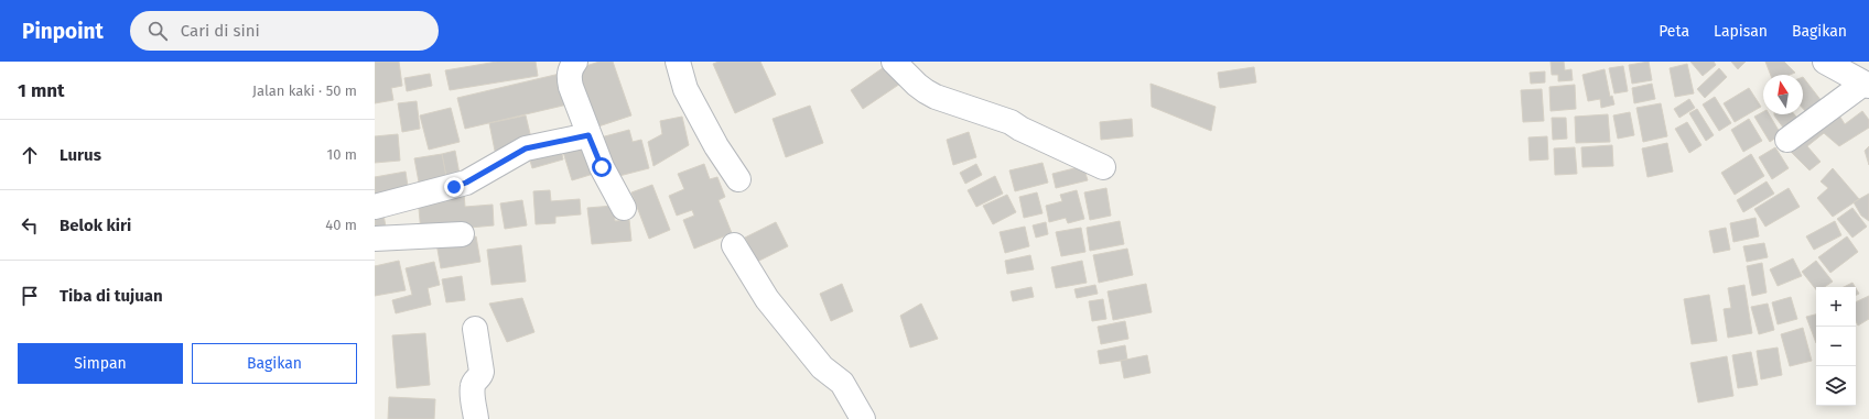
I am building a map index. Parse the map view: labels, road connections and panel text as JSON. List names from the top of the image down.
{
  "north": "top",
  "page": {
    "header": "Pinpoint",
    "search": "Cari di sini",
    "nav": ["Peta", "Lapisan", "Bagikan"],
    "heading": ["1 mnt", "Jalan kaki · 50 m"],
    "list": [
      ["Lurus", "10 m"],
      ["Belok kiri", "40 m"],
      "Tiba di tujuan"
    ],
    "map_buttons": ["+", "−"],
    "buttons": ["Simpan", "Bagikan"]
  }
}
